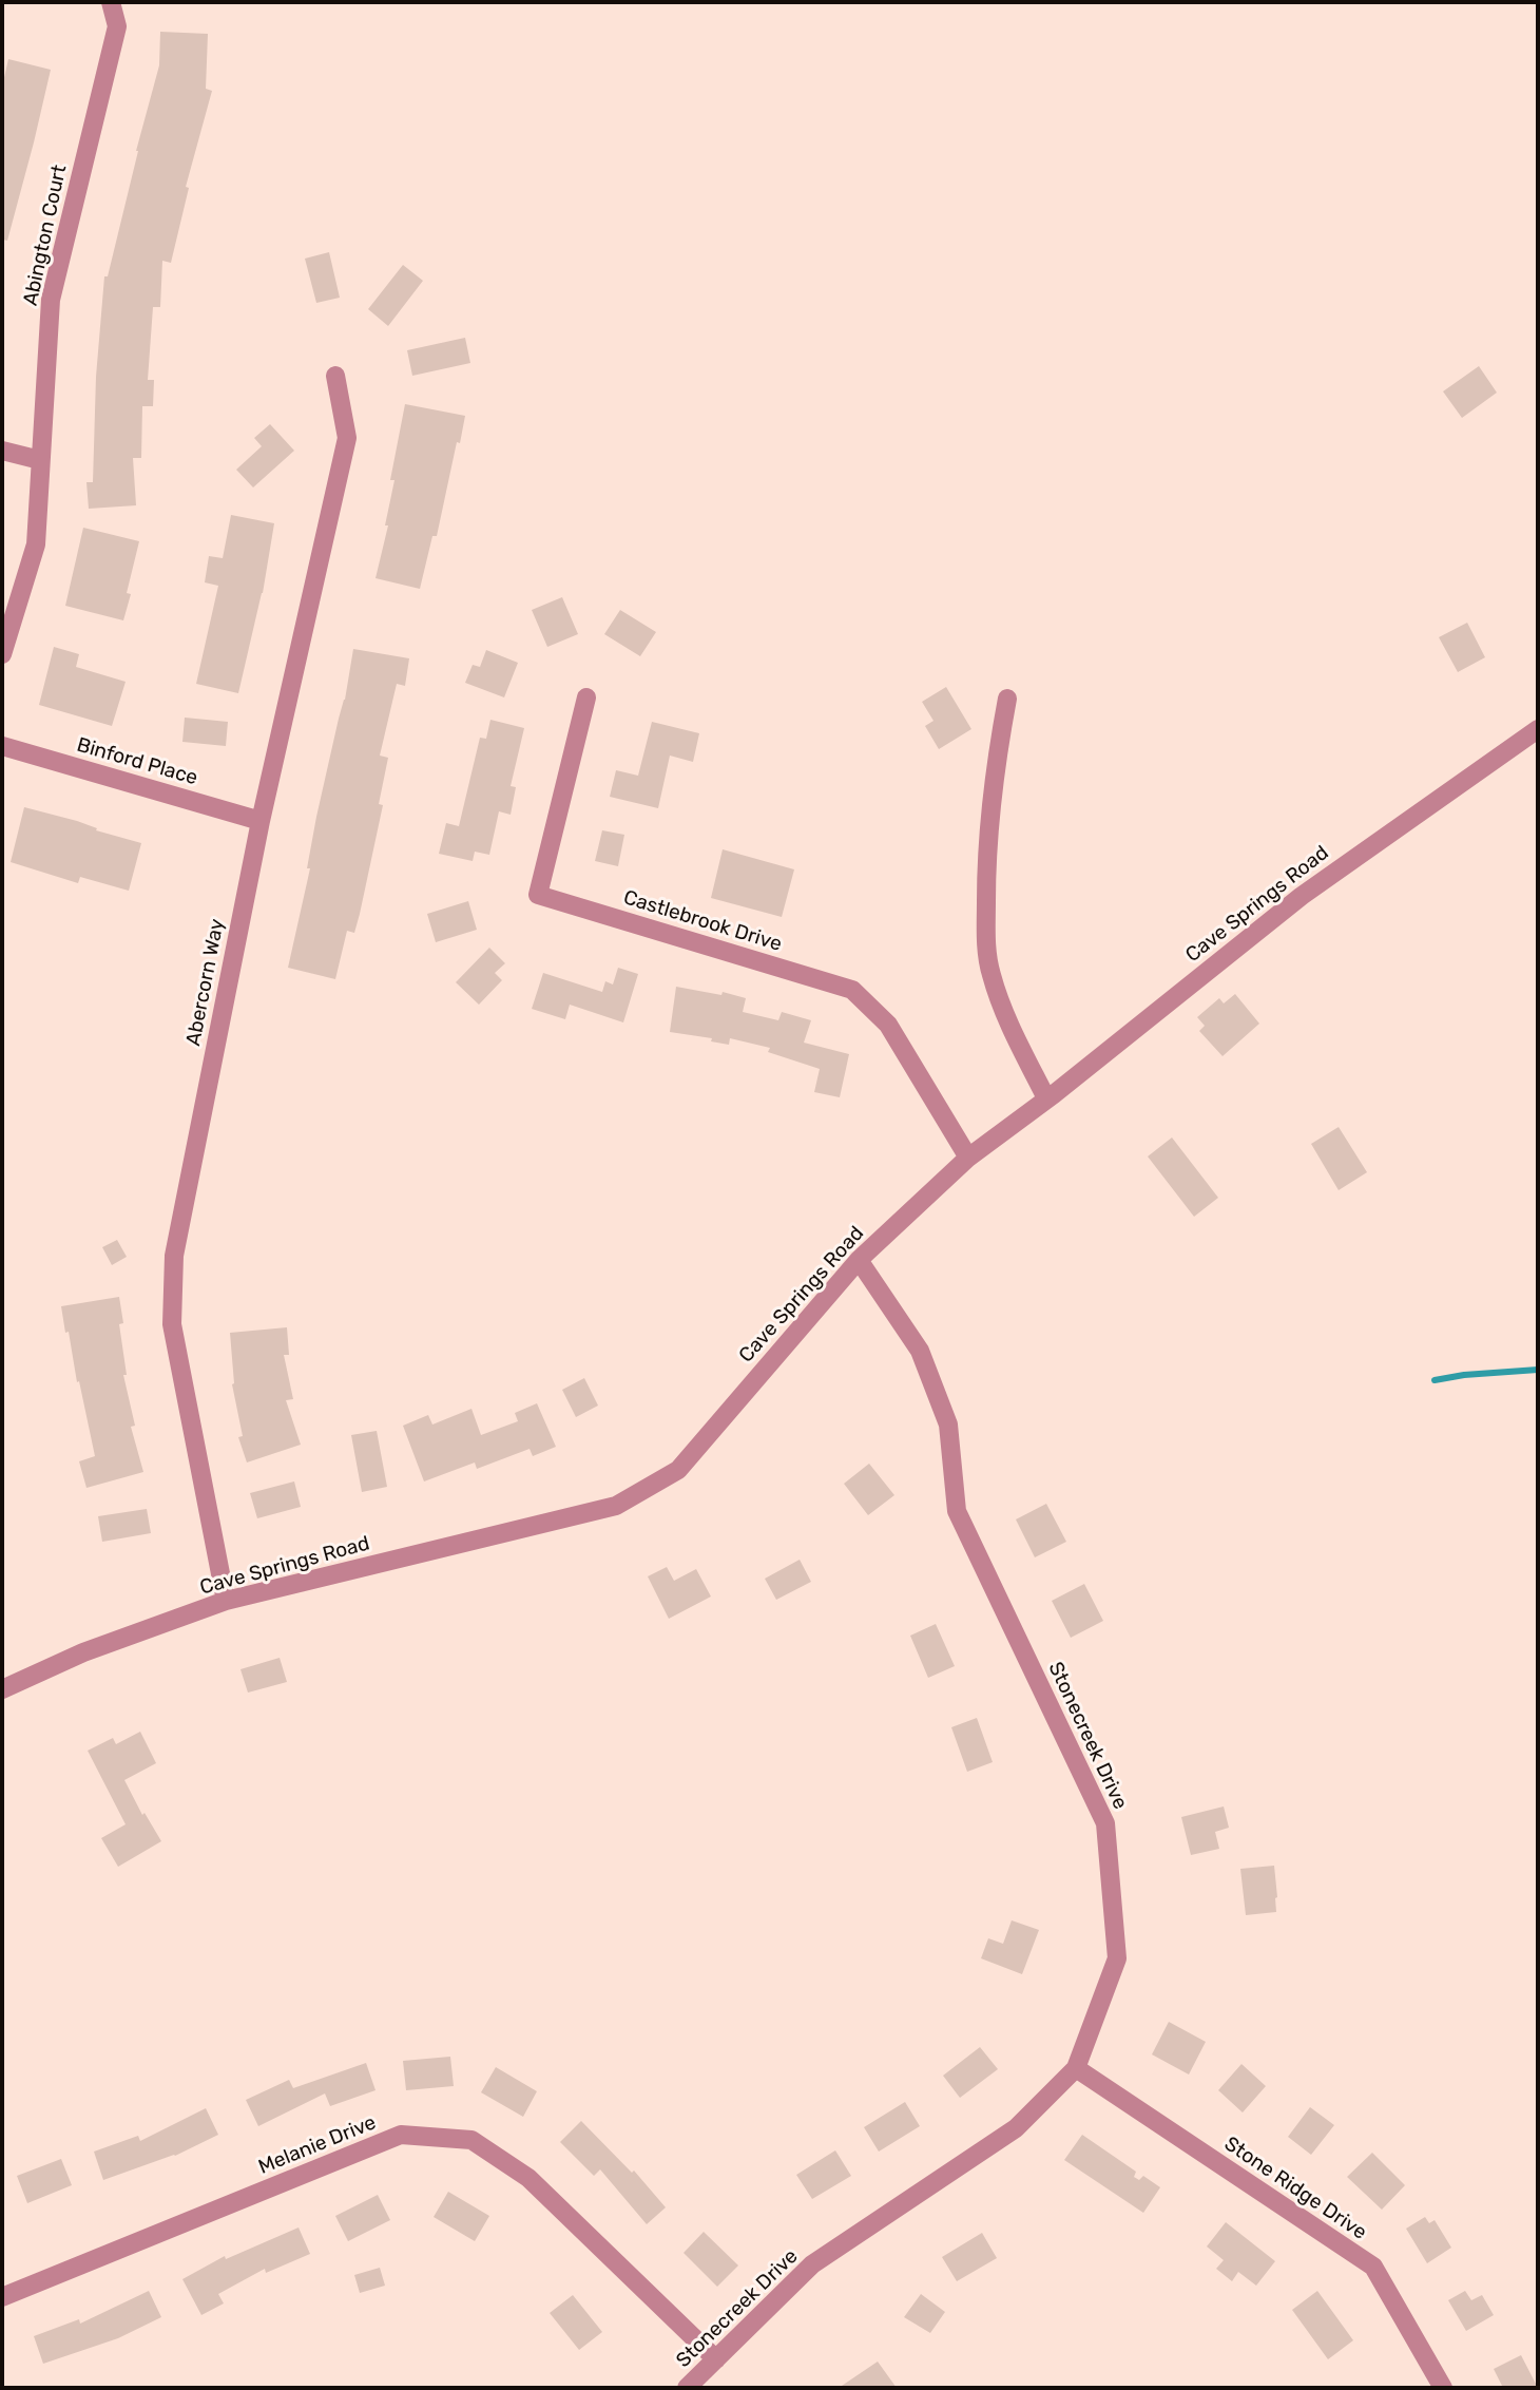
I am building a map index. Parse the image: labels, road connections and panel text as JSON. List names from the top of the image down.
{
  "streets": {
    "street": [
      "Abington Court",
      "Binford Place",
      "Cave Springs Road",
      "Castlebrook Drive",
      "Abercorn Way",
      "Stonecreek Drive",
      "Melanie Drive",
      "Stone Ridge Drive"
    ]
  },
  "crossings": [
    ["Binford Place", "Abercorn Way"],
    ["Cave Springs Road", "Castlebrook Drive"],
    ["Cave Springs Road", "Abercorn Way"],
    ["Cave Springs Road", "Stonecreek Drive"],
    ["Stonecreek Drive", "Melanie Drive"],
    ["Stonecreek Drive", "Stone Ridge Drive"]
  ]
}
